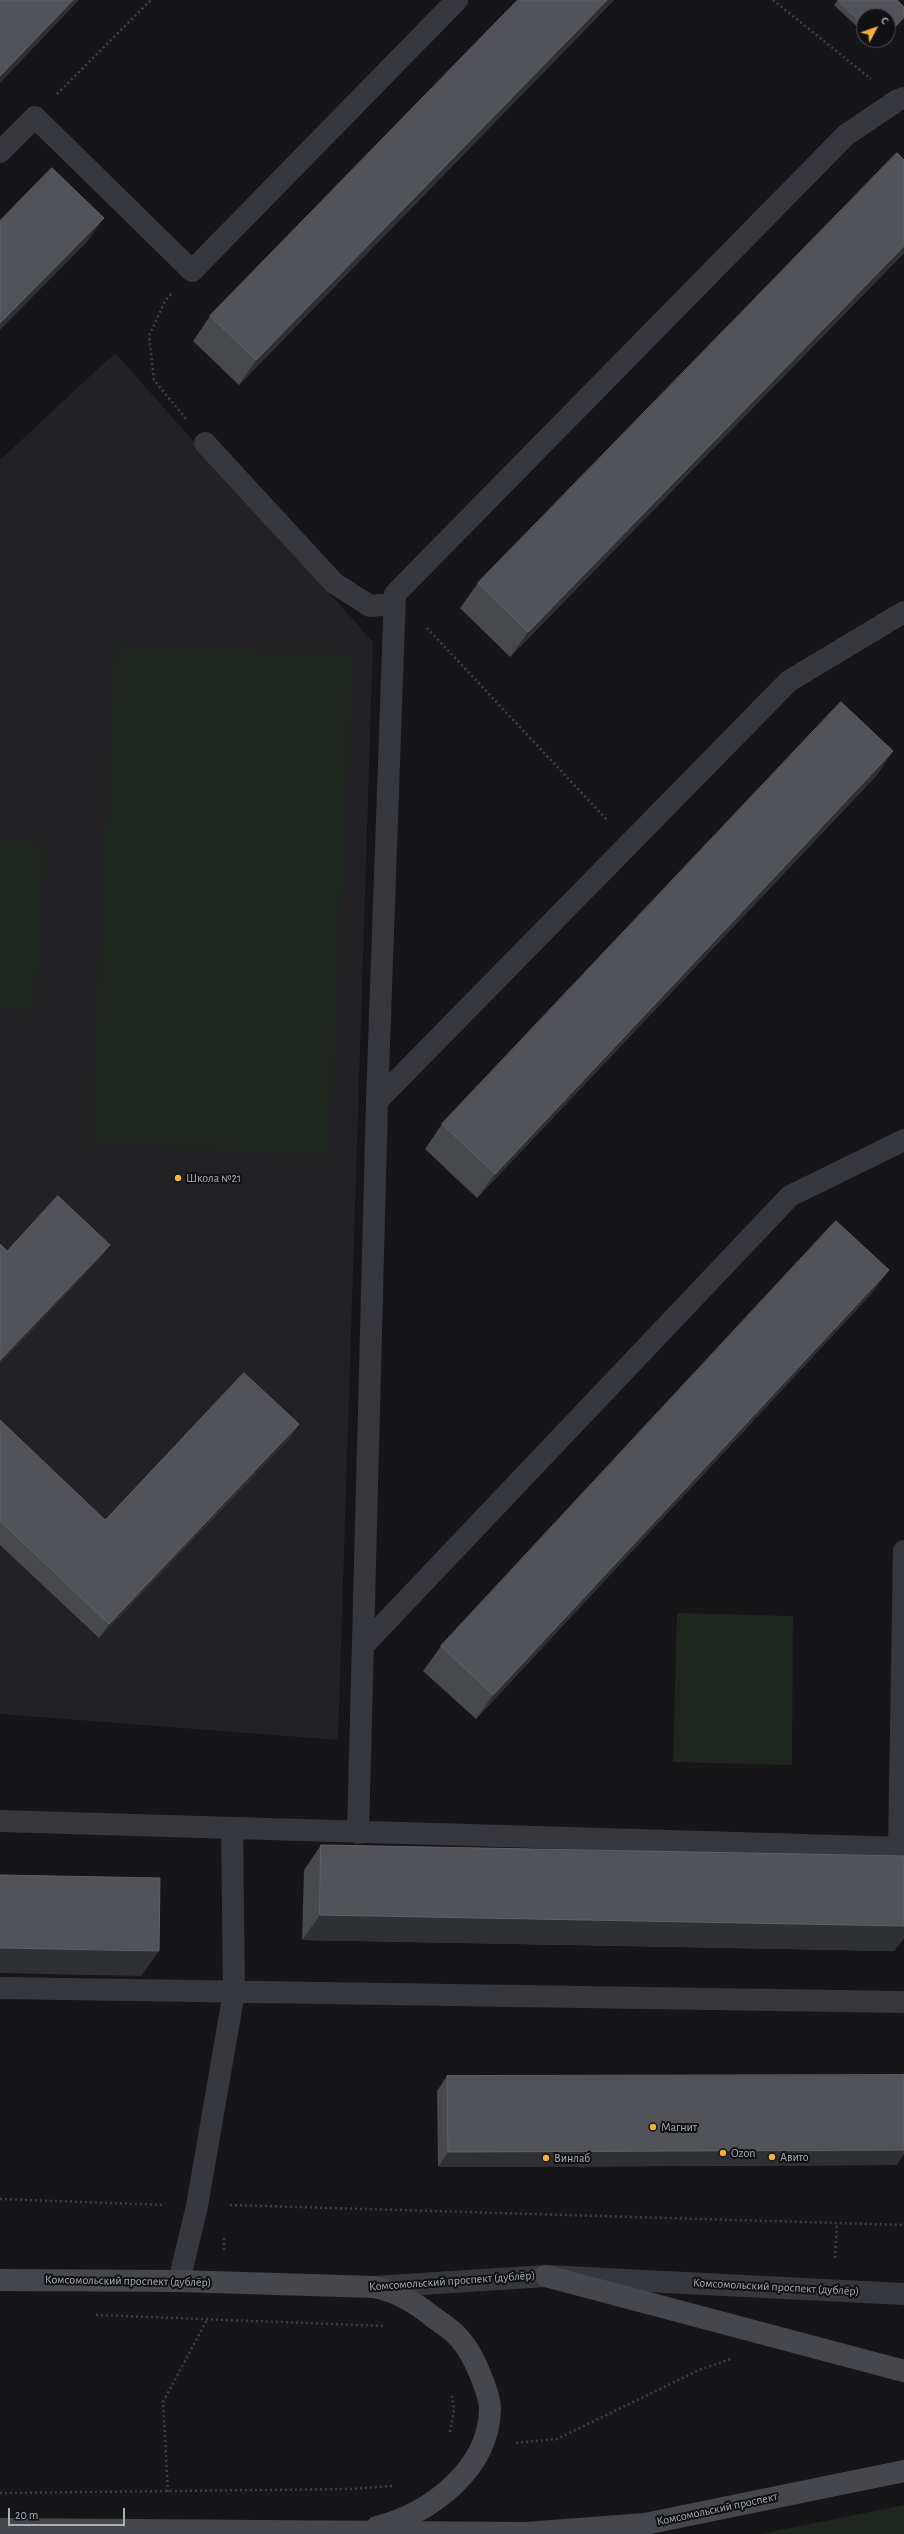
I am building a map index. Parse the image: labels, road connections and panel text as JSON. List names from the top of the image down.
{
  "streets": {
    "main road": ["Комсомольский проспект (дублёр)", "Комсомольский проспект"]
  },
  "places": [
    "Школа №21",
    "Магнит",
    "Ozon",
    "Авито",
    "Винлаб"
  ],
  "scale_bar": "20 m",
  "north": "top right"
}
